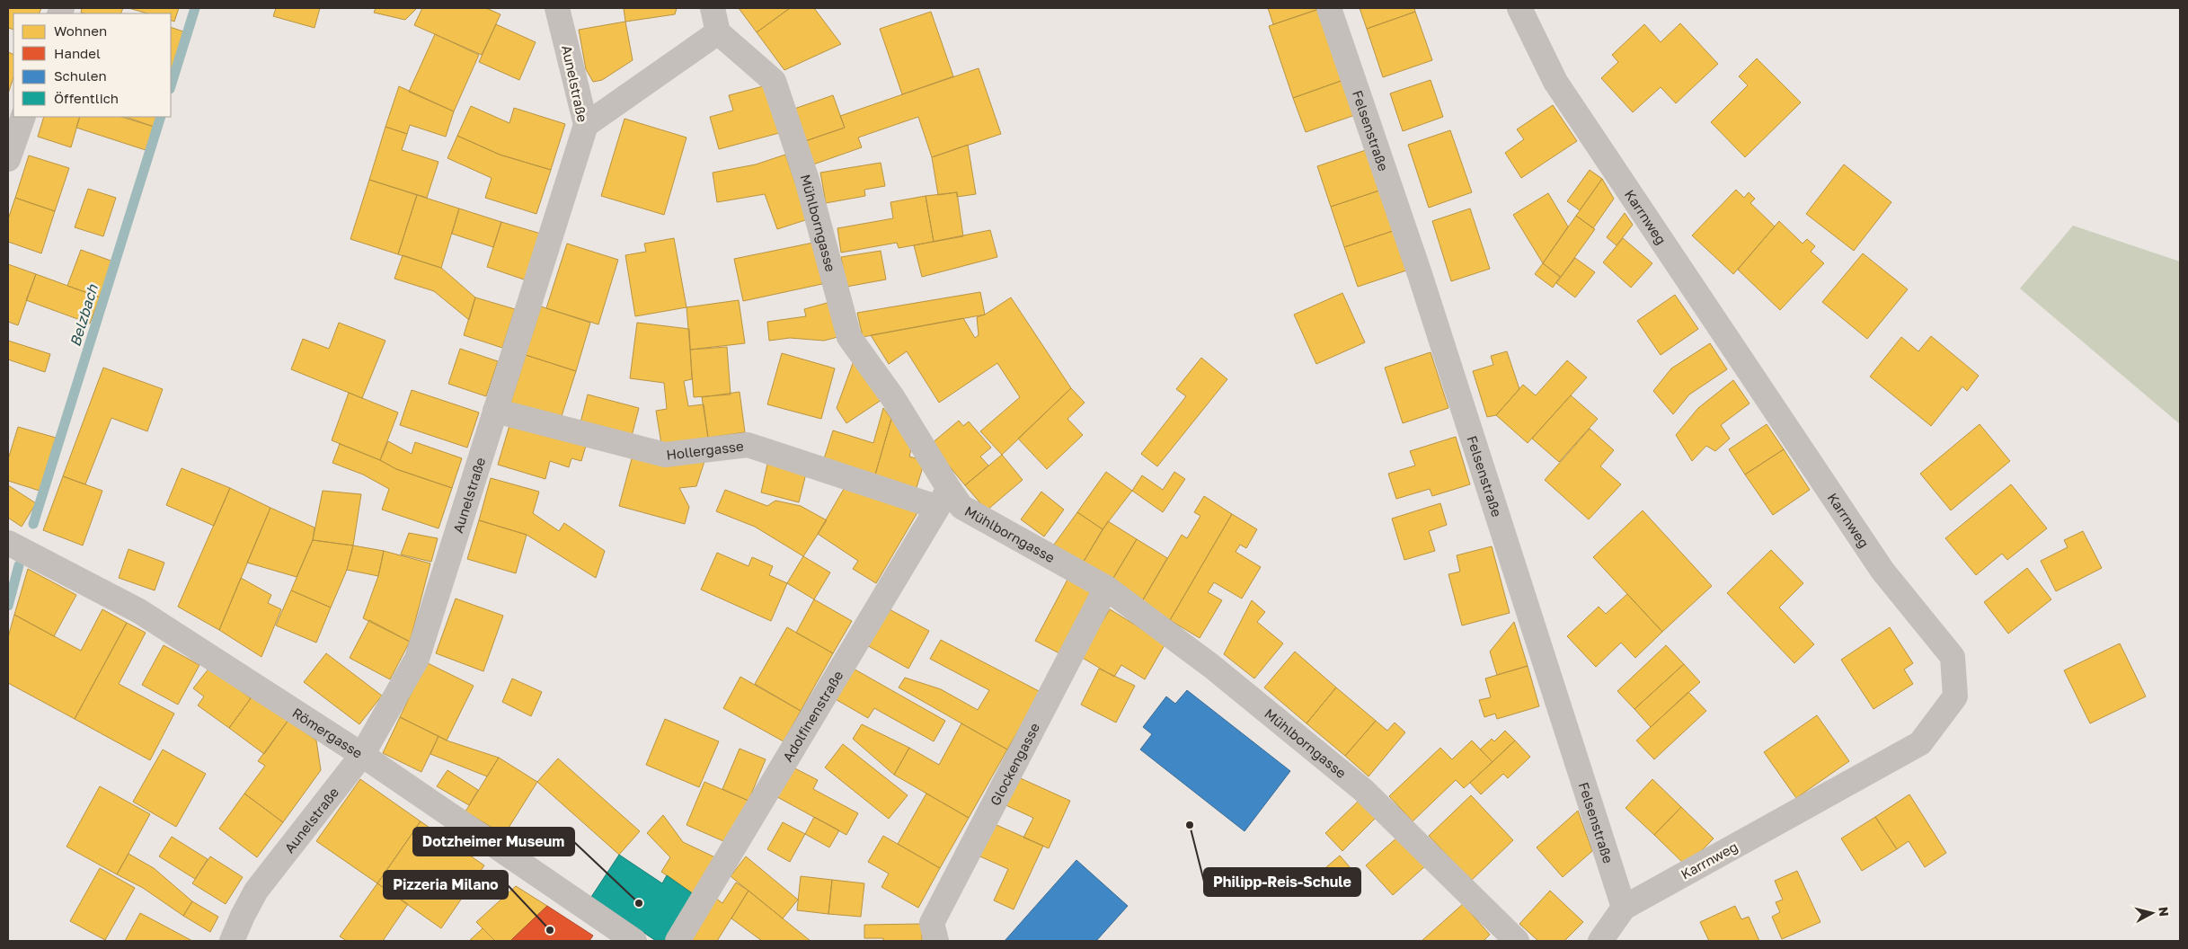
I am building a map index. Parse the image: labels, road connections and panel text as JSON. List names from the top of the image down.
{
  "streets": {
    "street": [
      "Aunelstraße",
      "Felsenstraße",
      "Karrnweg",
      "Mühlborngasse",
      "Hollergasse",
      "Adolfinenstraße",
      "Römergasse",
      "Glockengasse"
    ]
  },
  "crossings": [
    ["Aunelstraße", "Hollergasse"],
    ["Aunelstraße", "Römergasse"],
    ["Felsenstraße", "Karrnweg"],
    ["Mühlborngasse", "Hollergasse"],
    ["Mühlborngasse", "Adolfinenstraße"],
    ["Mühlborngasse", "Glockengasse"],
    ["Hollergasse", "Adolfinenstraße"]
  ],
  "water": ["Belzbach"],
  "places": ["Philipp-Reis-Schule", "Dotzheimer Museum", "Pizzeria Milano"],
  "legend": [
    "Wohnen",
    "Handel",
    "Schulen",
    "Öffentlich"
  ],
  "north": "right"
}
